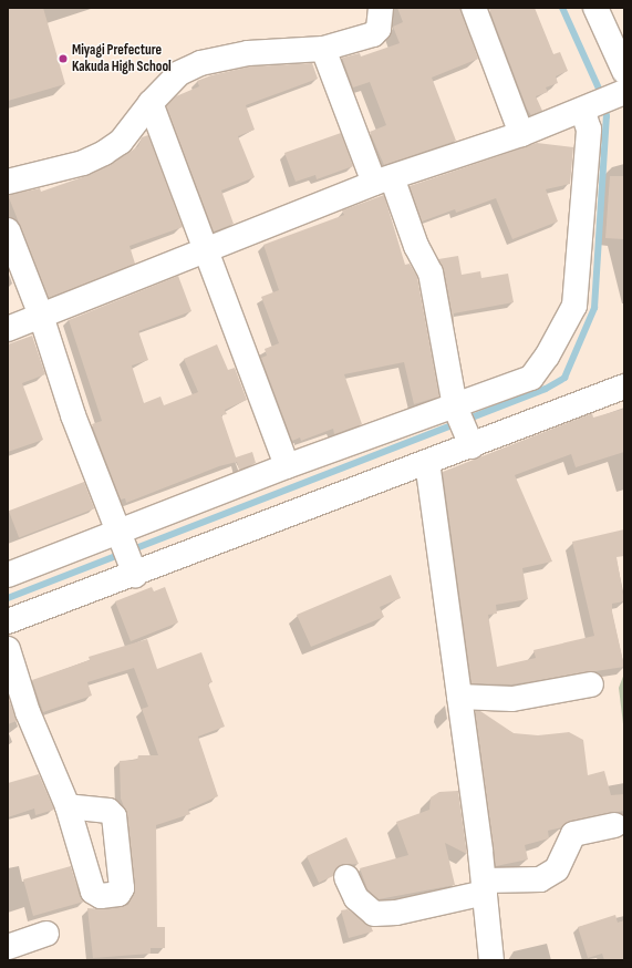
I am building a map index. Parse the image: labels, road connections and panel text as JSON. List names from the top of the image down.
{
  "places": ["Miyagi Prefecture Kakuda High School"]
}
